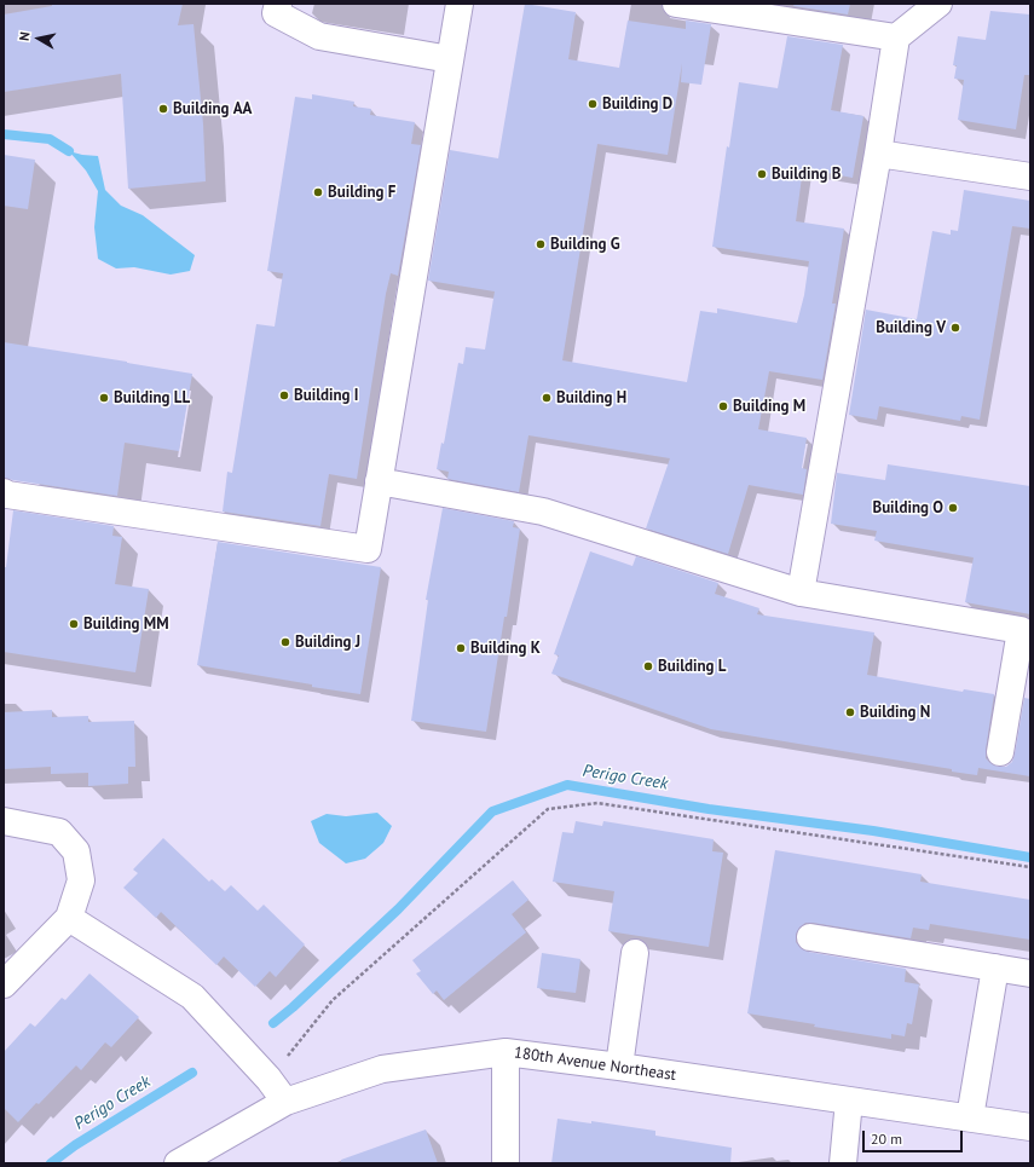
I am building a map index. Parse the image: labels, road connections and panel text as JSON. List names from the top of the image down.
{
  "streets": {
    "street": ["180th Avenue Northeast"]
  },
  "water": ["Perigo Creek"],
  "places": [
    "Building D",
    "Building AA",
    "Building B",
    "Building F",
    "Building G",
    "Building V",
    "Building I",
    "Building LL",
    "Building H",
    "Building M",
    "Building O",
    "Building MM",
    "Building J",
    "Building K",
    "Building L",
    "Building N"
  ],
  "scale_bar": "20 m",
  "north": "left"
}
